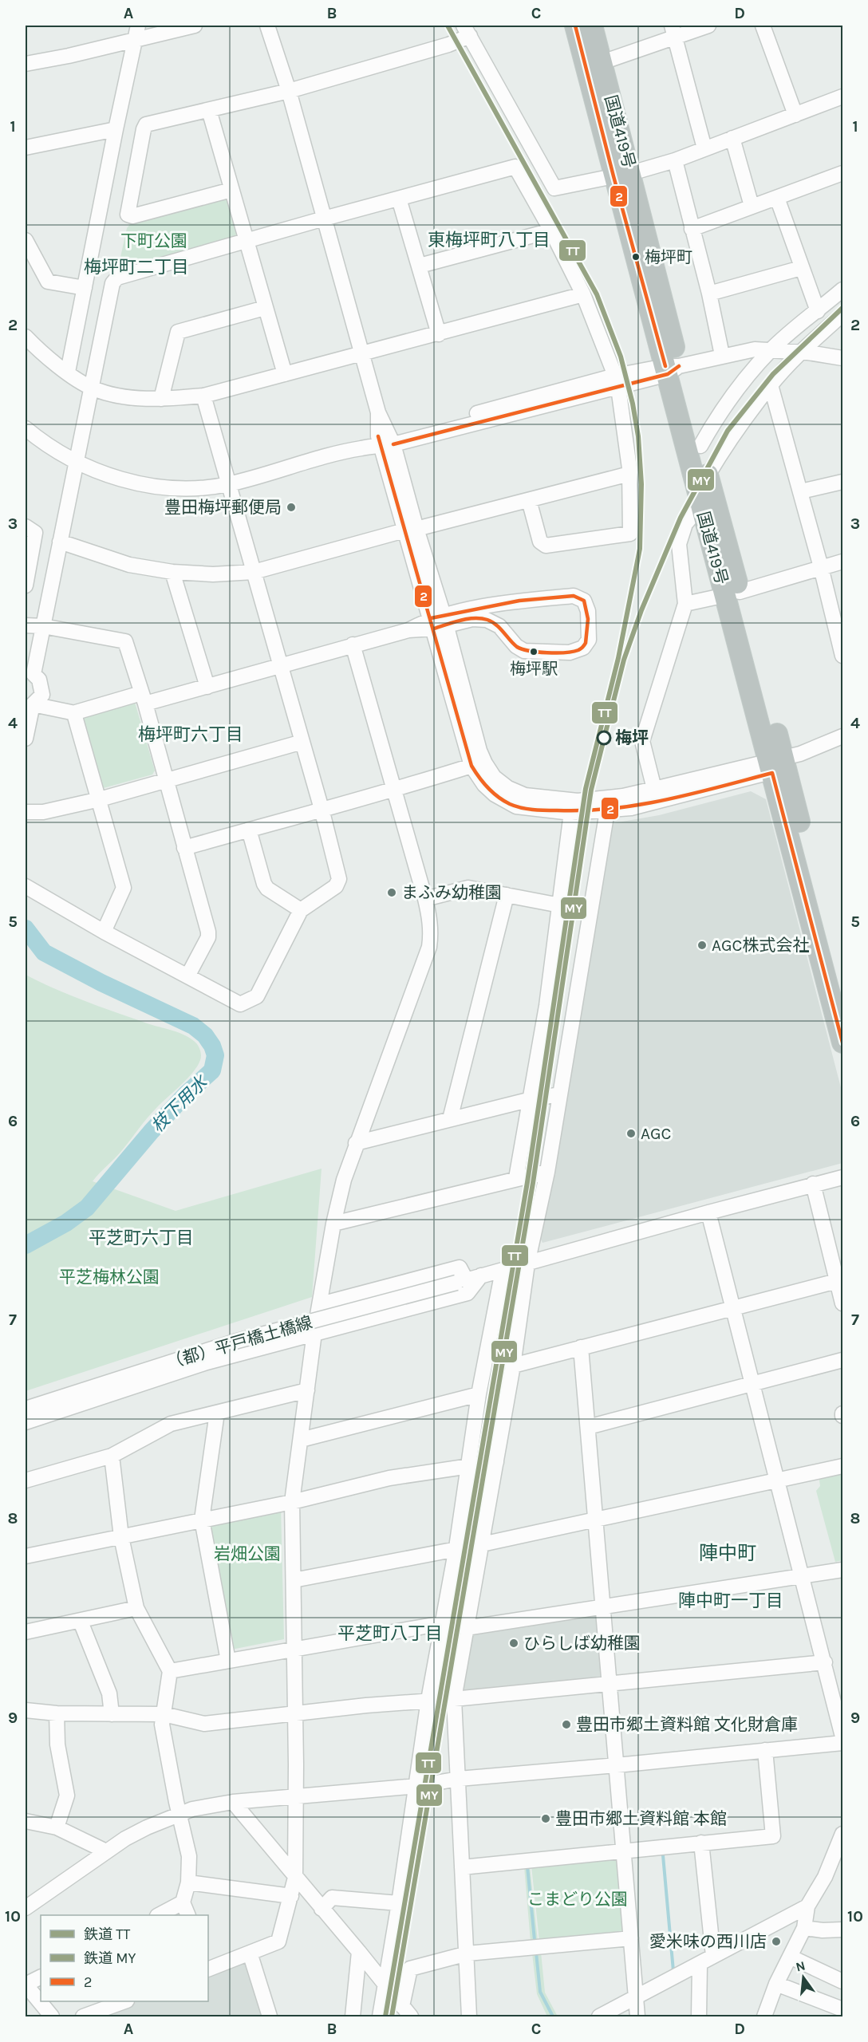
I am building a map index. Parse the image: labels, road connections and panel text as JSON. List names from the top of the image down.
{
  "streets": {
    "highway": ["国道419号"],
    "street": ["（都）平戸橋土橋線"]
  },
  "districts": [
    "東梅坪町八丁目",
    "梅坪町二丁目",
    "梅坪町六丁目",
    "平芝町六丁目",
    "陣中町",
    "陣中町一丁目",
    "平芝町八丁目"
  ],
  "water": ["枝下用水"],
  "parks": [
    "下町公園",
    "平芝梅林公園",
    "岩畑公園",
    "こまどり公園"
  ],
  "places": [
    "梅坪町",
    "豊田梅坪郵便局",
    "梅坪駅",
    "梅坪",
    "まふみ幼稚園",
    "AGC株式会社",
    "AGC",
    "ひらしば幼稚園",
    "豊田市郷土資料館 文化財倉庫",
    "豊田市郷土資料館 本館",
    "愛米味の西川店"
  ],
  "lines": ["rail line TT", "transit line 2", "rail line MY"],
  "legend": ["鉄道 TT", "鉄道 MY", "2"],
  "north": "top",
  "grid": {
    "columns": [
      "A",
      "B",
      "C",
      "D"
    ],
    "rows": [
      "1",
      "2",
      "3",
      "4",
      "5",
      "6",
      "7",
      "8",
      "9",
      "10"
    ]
  }
}
